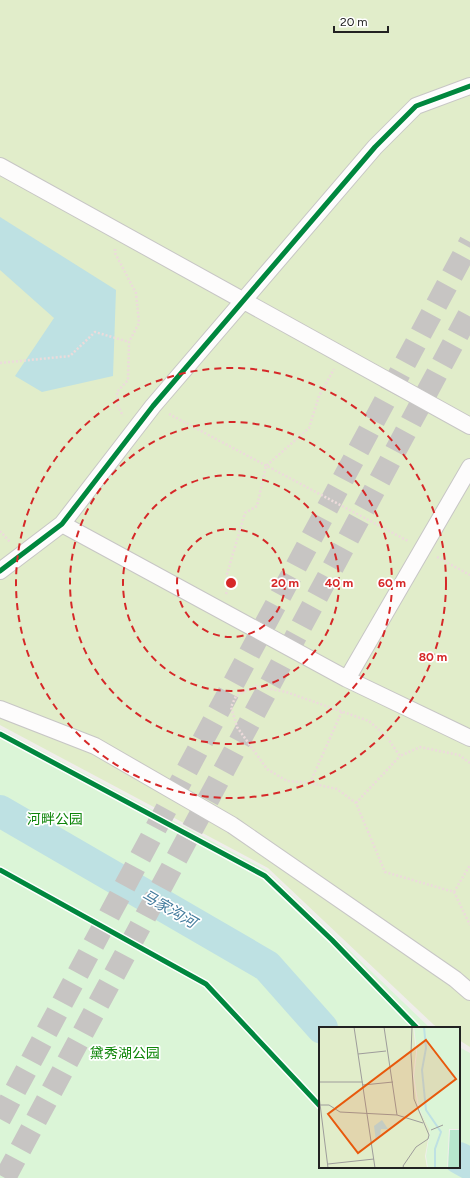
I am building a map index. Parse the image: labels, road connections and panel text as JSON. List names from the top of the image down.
{
  "water": ["马家沟河"],
  "parks": ["河畔公园", "黛秀湖公园"],
  "scale_bar": "20 m",
  "rings": [
    "20 m",
    "40 m",
    "60 m",
    "80 m"
  ]
}
